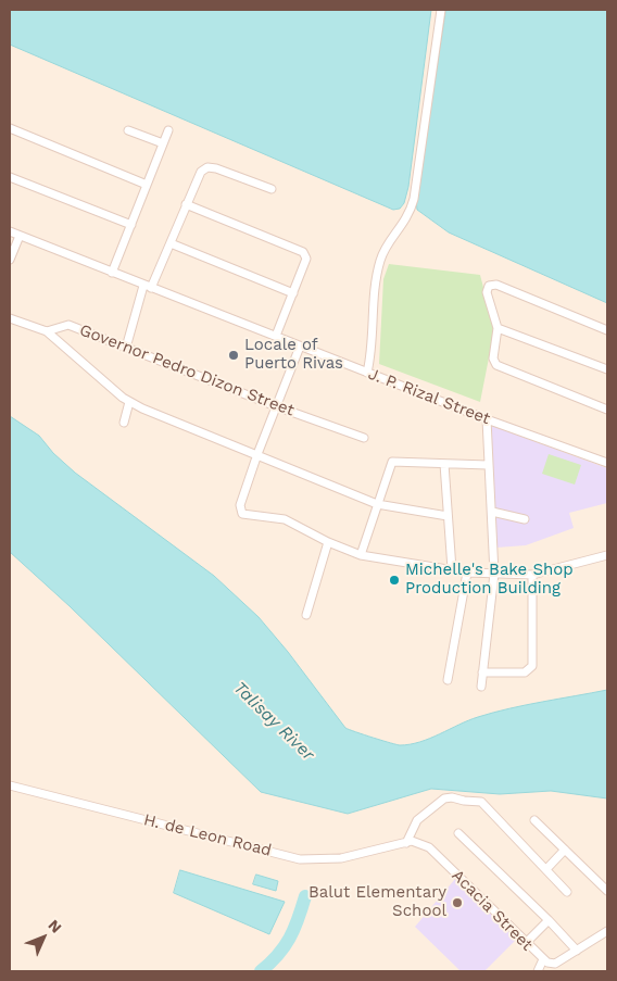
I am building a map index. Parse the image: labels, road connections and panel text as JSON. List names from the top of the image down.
{
  "streets": {
    "street": [
      "Governor Pedro Dizon Street",
      "J. P. Rizal Street",
      "H. de Leon Road",
      "Acacia Street"
    ]
  },
  "crossings": [
    ["H. de Leon Road", "Acacia Street"]
  ],
  "water": ["Talisay River"],
  "places": ["Locale of Puerto Rivas", "Michelle's Bake Shop Production Building", "Balut Elementary School"],
  "north": "top right"
}
